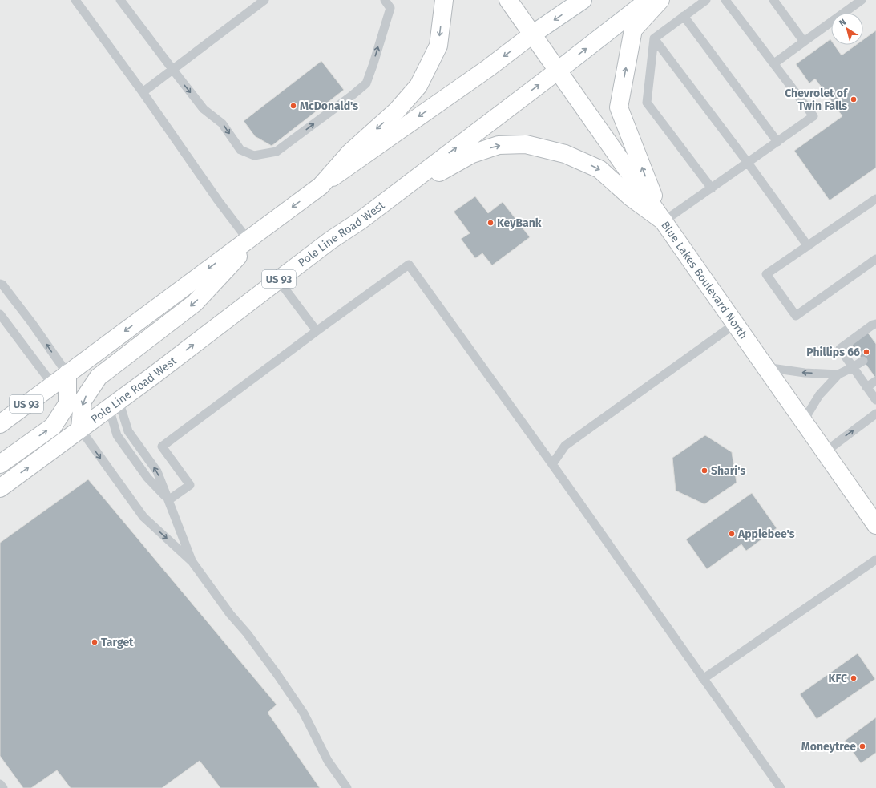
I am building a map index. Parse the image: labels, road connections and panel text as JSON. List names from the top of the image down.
{
  "streets": {
    "main road": ["Pole Line Road West", "US 93", "Blue Lakes Boulevard North"]
  },
  "crossings": [
    ["Pole Line Road West", "Blue Lakes Boulevard North"]
  ],
  "places": [
    "Chevrolet of Twin Falls",
    "McDonald's",
    "KeyBank",
    "Phillips 66",
    "Shari's",
    "Applebee's",
    "Target",
    "KFC",
    "Moneytree"
  ],
  "north": "top left"
}
